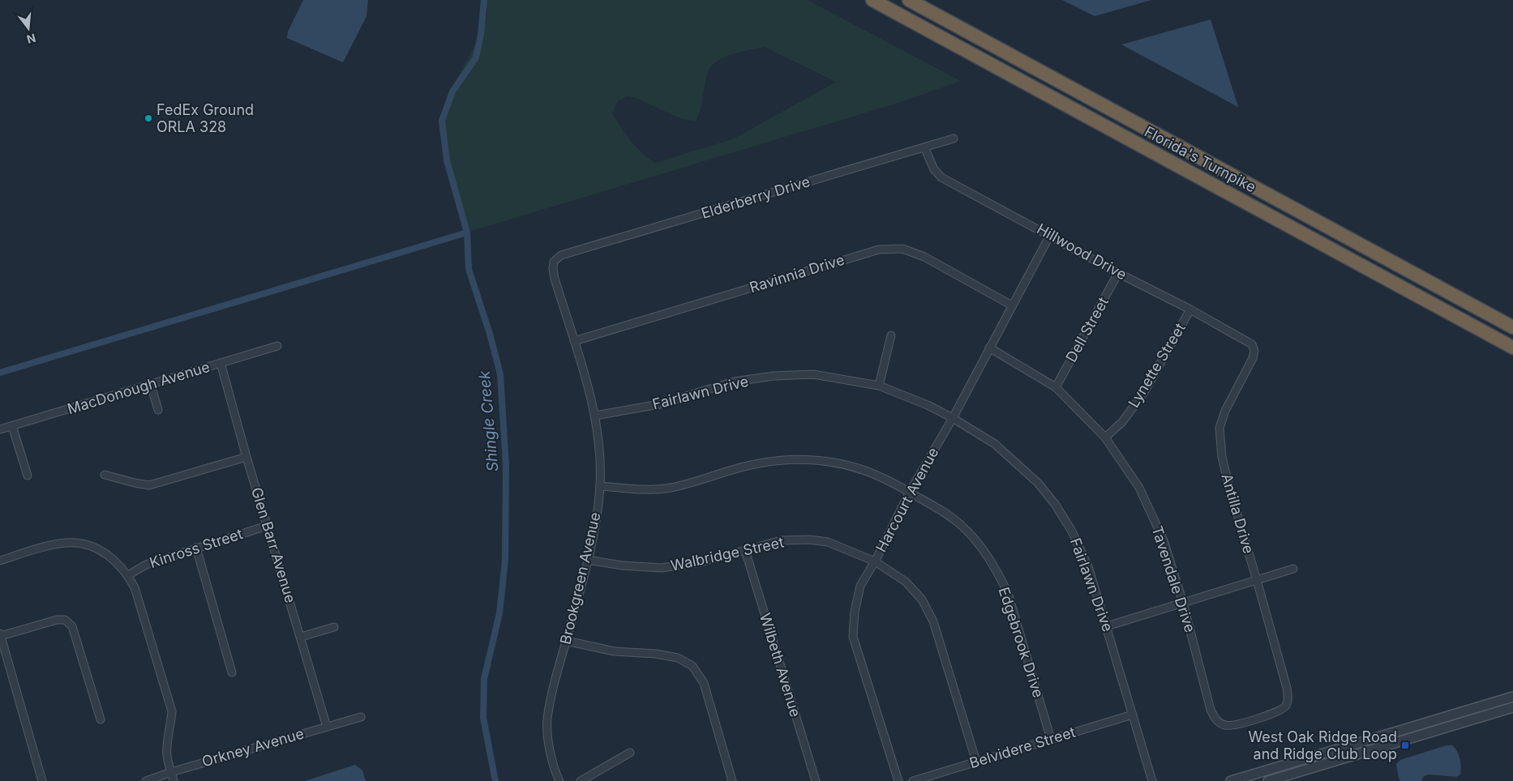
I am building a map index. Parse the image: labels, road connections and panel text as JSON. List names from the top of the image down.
{
  "streets": {
    "highway": ["Florida's Turnpike"],
    "street": [
      "Elderberry Drive",
      "Hillwood Drive",
      "Ravinnia Drive",
      "Dell Street",
      "Lynette Street",
      "MacDonough Avenue",
      "Fairlawn Drive",
      "Harcourt Avenue",
      "Antilla Drive",
      "Glen Barr Avenue",
      "Kinross Street",
      "Walbridge Street",
      "Brookgreen Avenue",
      "Tavendale Drive",
      "Edgebrook Drive",
      "Wilbeth Avenue",
      "Orkney Avenue",
      "Belvidere Street"
    ]
  },
  "crossings": [
    ["Elderberry Drive", "Hillwood Drive"],
    ["Elderberry Drive", "Brookgreen Avenue"],
    ["Hillwood Drive", "Dell Street"],
    ["Hillwood Drive", "Lynette Street"],
    ["Hillwood Drive", "Harcourt Avenue"],
    ["Hillwood Drive", "Antilla Drive"],
    ["Ravinnia Drive", "Harcourt Avenue"],
    ["Ravinnia Drive", "Brookgreen Avenue"],
    ["Dell Street", "Tavendale Drive"],
    ["Lynette Street", "Tavendale Drive"],
    ["MacDonough Avenue", "Glen Barr Avenue"],
    ["Fairlawn Drive", "Harcourt Avenue"],
    ["Fairlawn Drive", "Brookgreen Avenue"],
    ["Fairlawn Drive", "Belvidere Street"],
    ["Harcourt Avenue", "Walbridge Street"],
    ["Harcourt Avenue", "Tavendale Drive"],
    ["Harcourt Avenue", "Edgebrook Drive"],
    ["Antilla Drive", "Tavendale Drive"],
    ["Glen Barr Avenue", "Kinross Street"],
    ["Glen Barr Avenue", "Orkney Avenue"],
    ["Walbridge Street", "Brookgreen Avenue"],
    ["Walbridge Street", "Wilbeth Avenue"],
    ["Walbridge Street", "Belvidere Street"],
    ["Brookgreen Avenue", "Edgebrook Drive"],
    ["Edgebrook Drive", "Belvidere Street"]
  ],
  "water": ["Shingle Creek"],
  "places": {
    "other": ["FedEx Ground ORLA 328"],
    "transit": ["West Oak Ridge Road and Ridge Club Loop"]
  },
  "north": "bottom"
}
